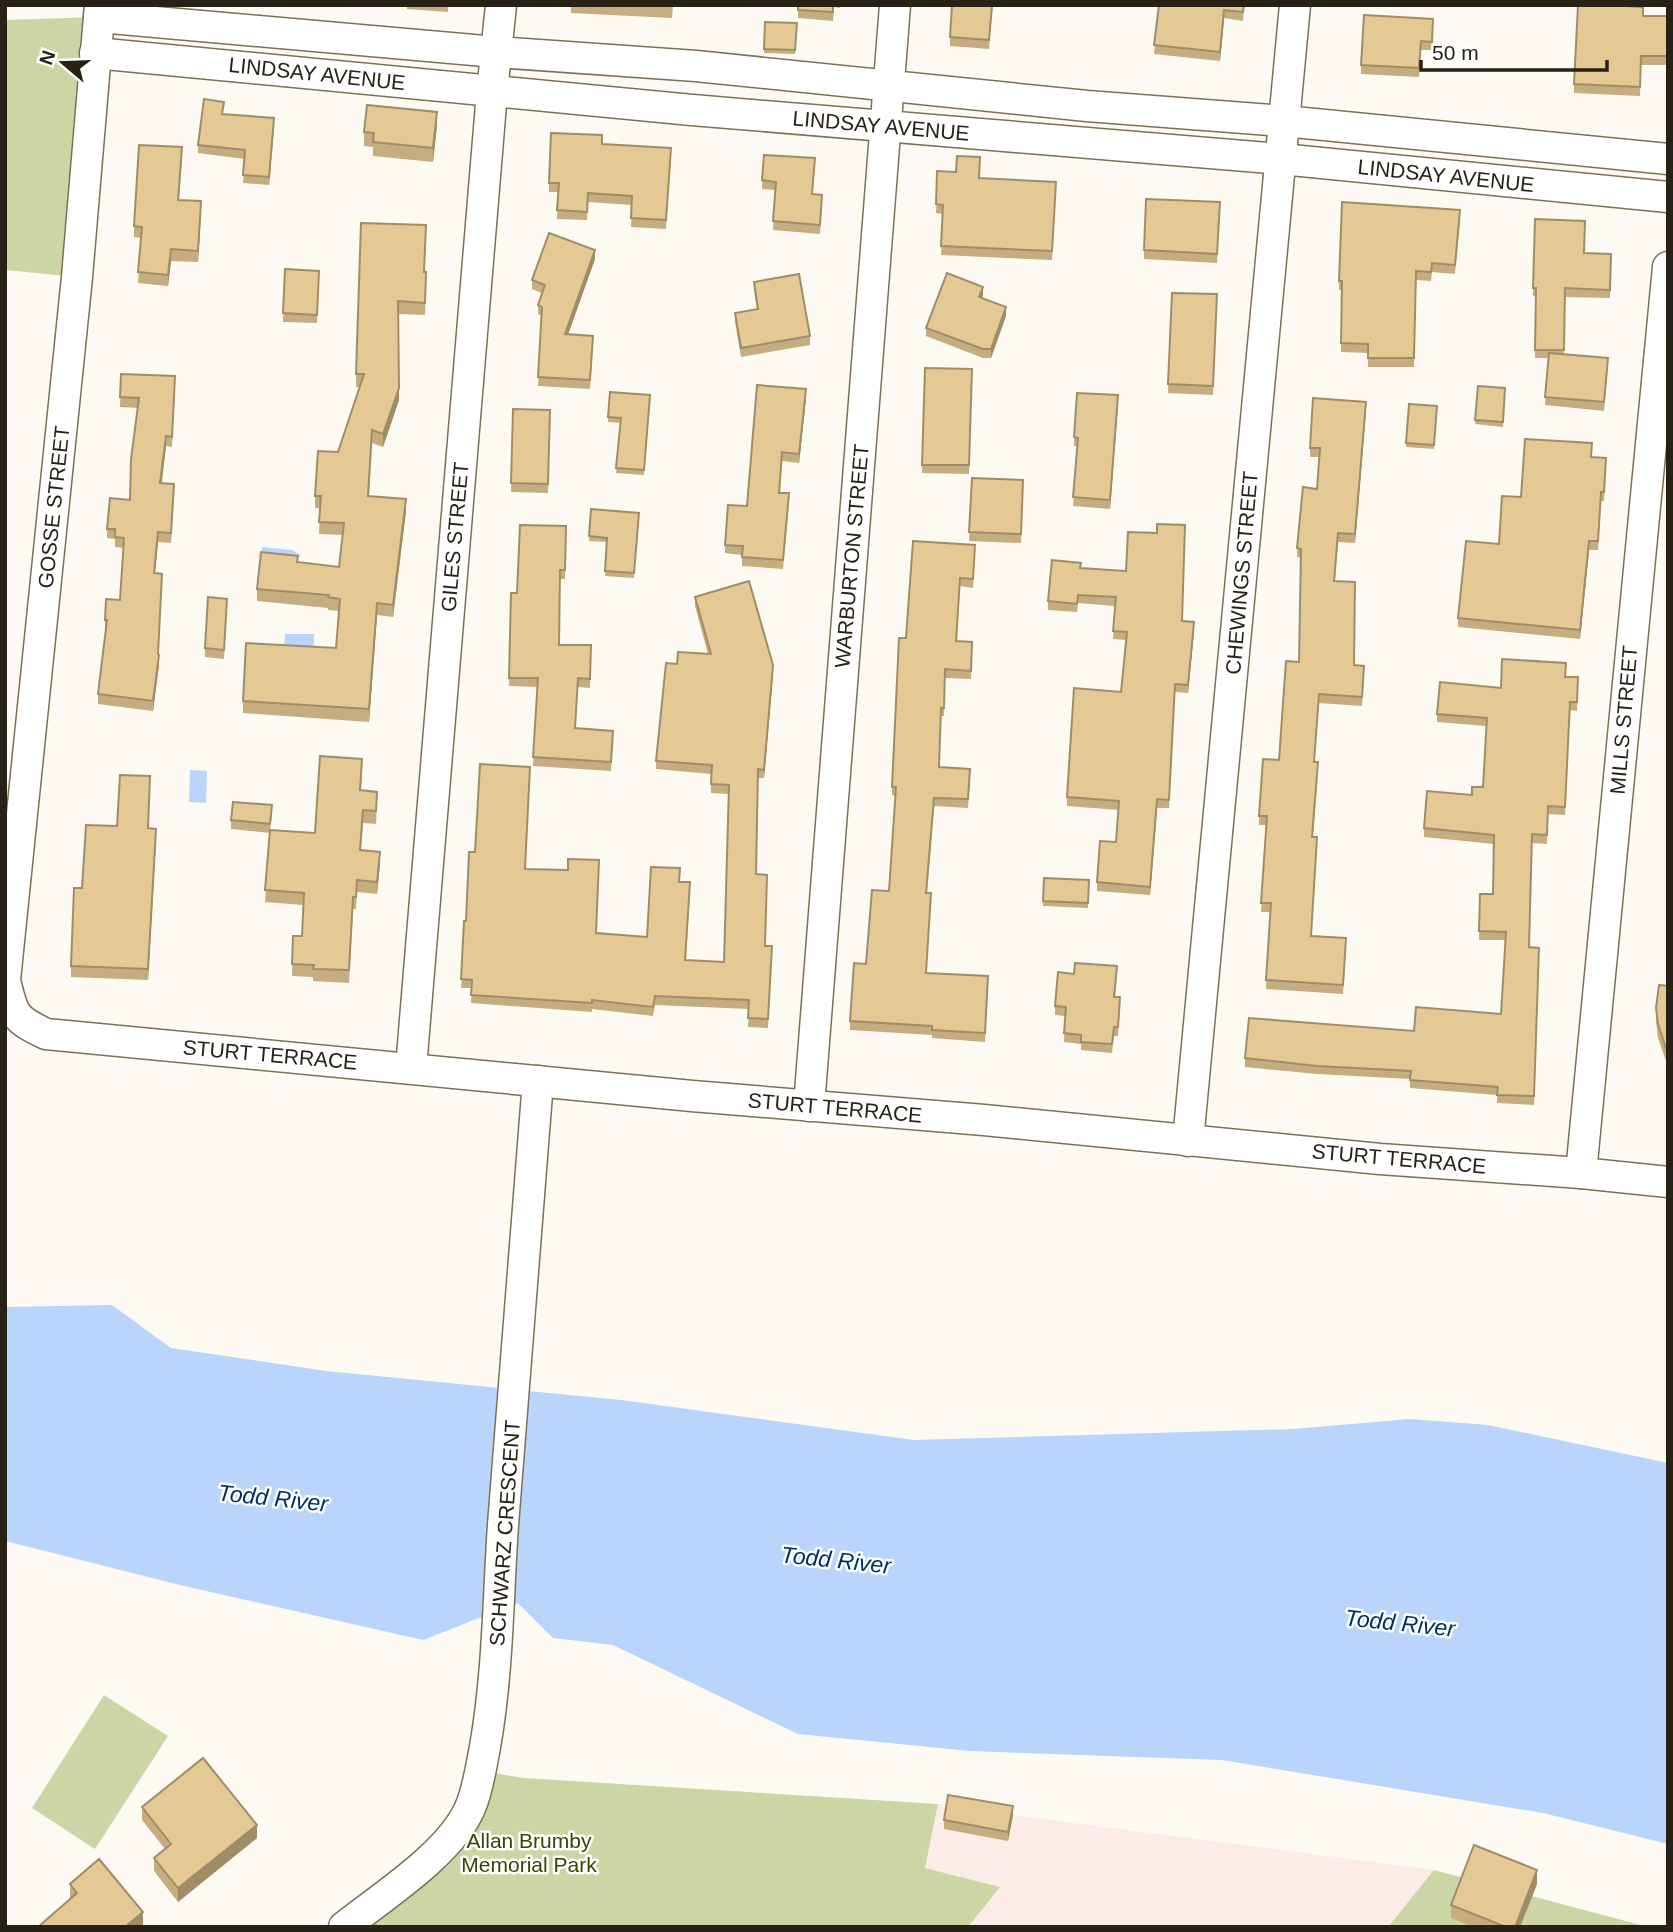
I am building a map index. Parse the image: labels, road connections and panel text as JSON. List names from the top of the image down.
{
  "streets": {
    "street": [
      "LINDSAY AVENUE",
      "GOSSE STREET",
      "GILES STREET",
      "WARBURTON STREET",
      "CHEWINGS STREET",
      "MILLS STREET",
      "STURT TERRACE",
      "SCHWARZ CRESCENT"
    ]
  },
  "crossings": [
    ["LINDSAY AVENUE", "GOSSE STREET"],
    ["LINDSAY AVENUE", "GILES STREET"],
    ["LINDSAY AVENUE", "WARBURTON STREET"],
    ["LINDSAY AVENUE", "CHEWINGS STREET"],
    ["GOSSE STREET", "STURT TERRACE"],
    ["GILES STREET", "STURT TERRACE"],
    ["WARBURTON STREET", "STURT TERRACE"],
    ["CHEWINGS STREET", "STURT TERRACE"],
    ["MILLS STREET", "STURT TERRACE"],
    ["STURT TERRACE", "SCHWARZ CRESCENT"]
  ],
  "water": ["Todd River"],
  "parks": ["Allan Brumby Memorial Park"],
  "scale_bar": "50 m",
  "north": "left"
}
